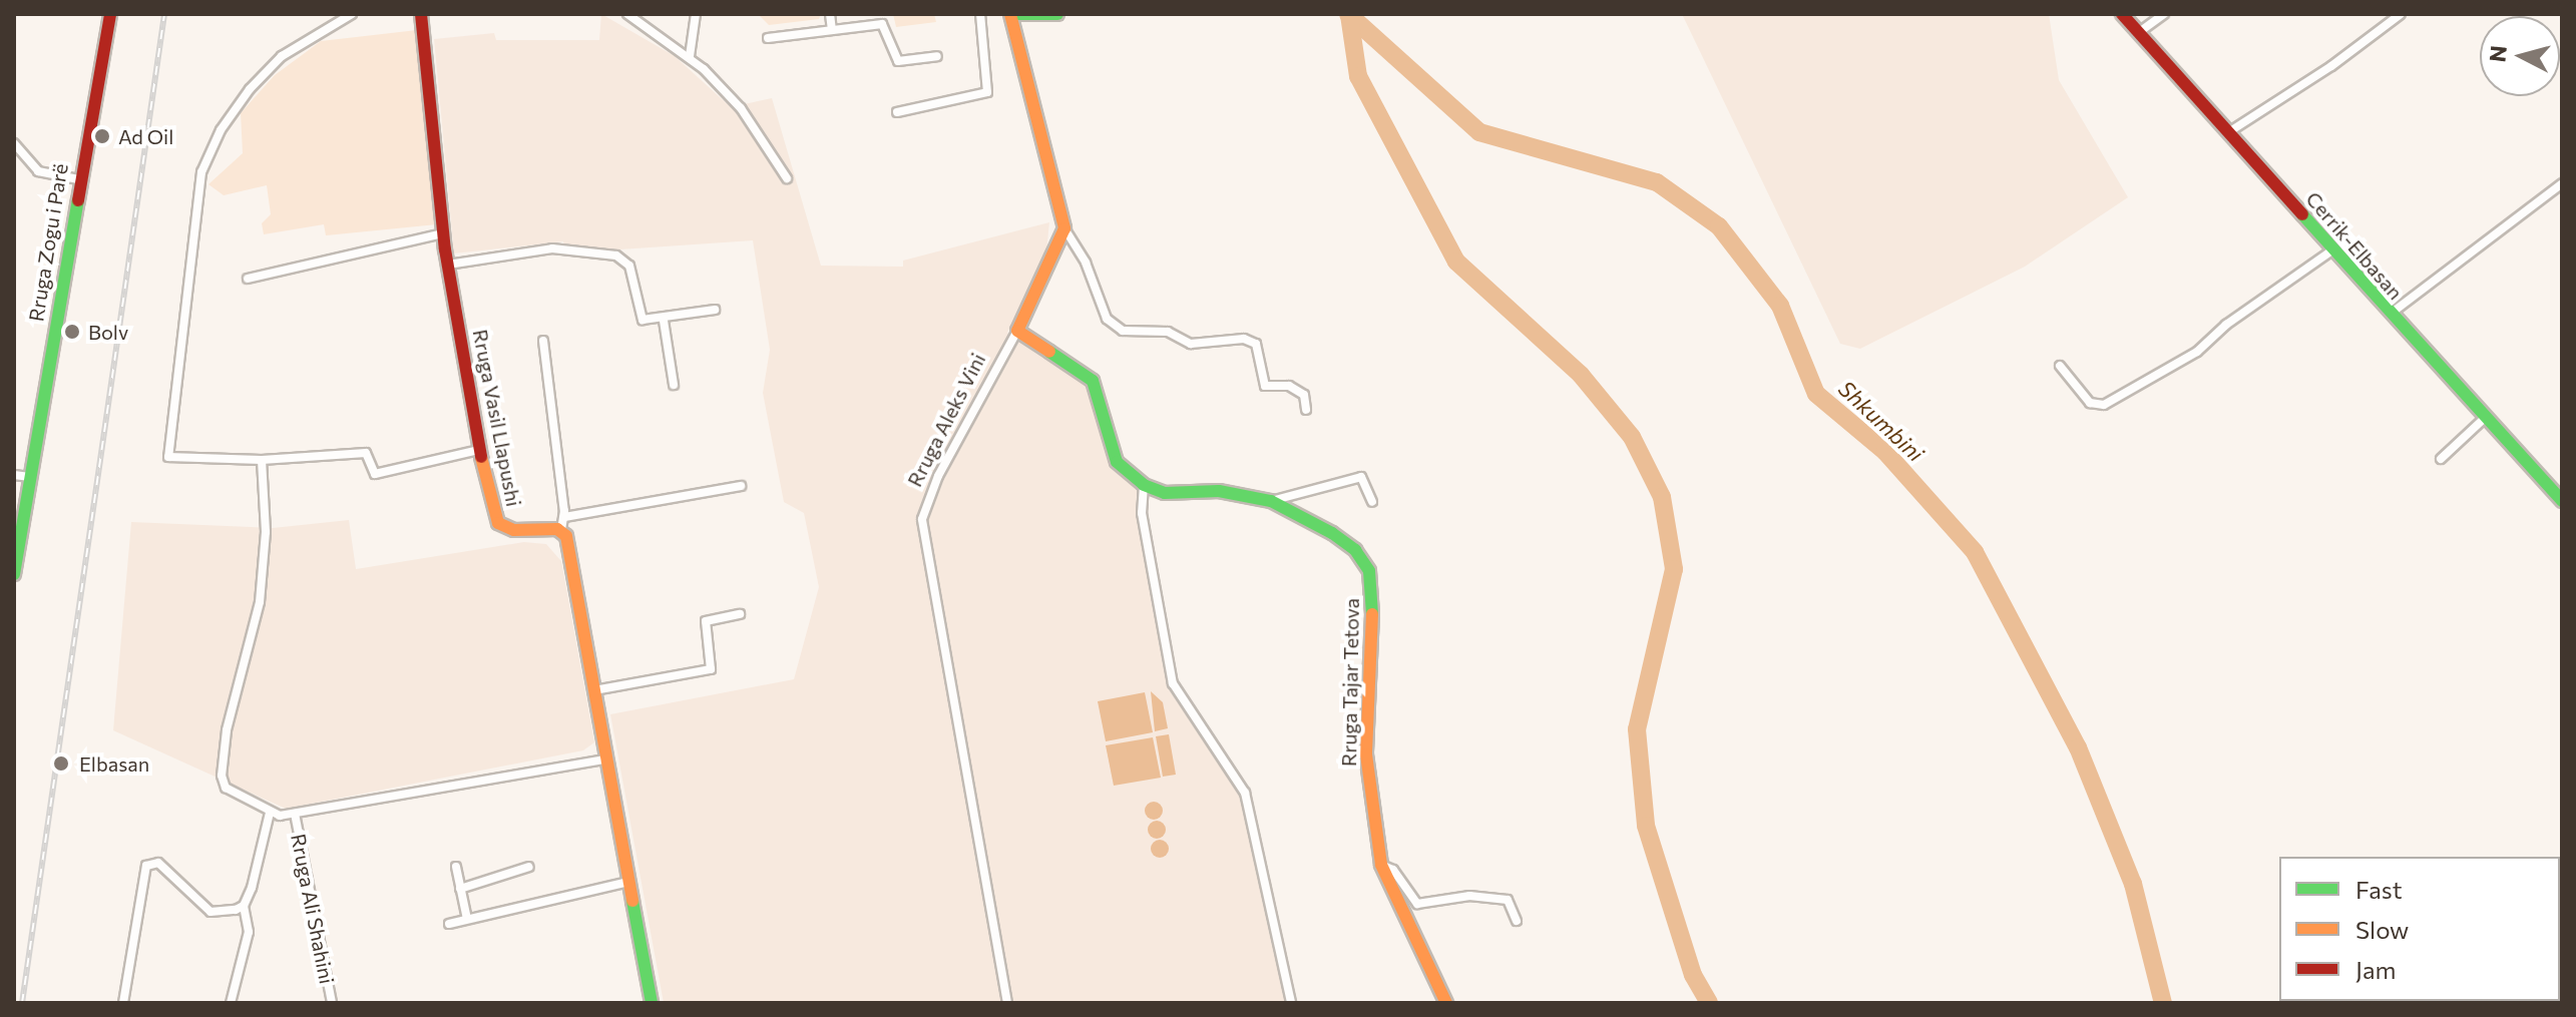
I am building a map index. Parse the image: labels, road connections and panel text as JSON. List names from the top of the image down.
{
  "streets": {
    "street": [
      "Rruga Zogu i Parë",
      "Cerrik-Elbasan",
      "Rruga Vasil Llapushi",
      "Rruga Aleks Vini",
      "Rruga Tajar Tetova",
      "Rruga Ali Shahini"
    ]
  },
  "water": ["Shkumbini"],
  "places": ["Ad Oil", "Bolv", "Elbasan"],
  "legend": ["Fast", "Slow", "Jam"],
  "north": "left"
}
